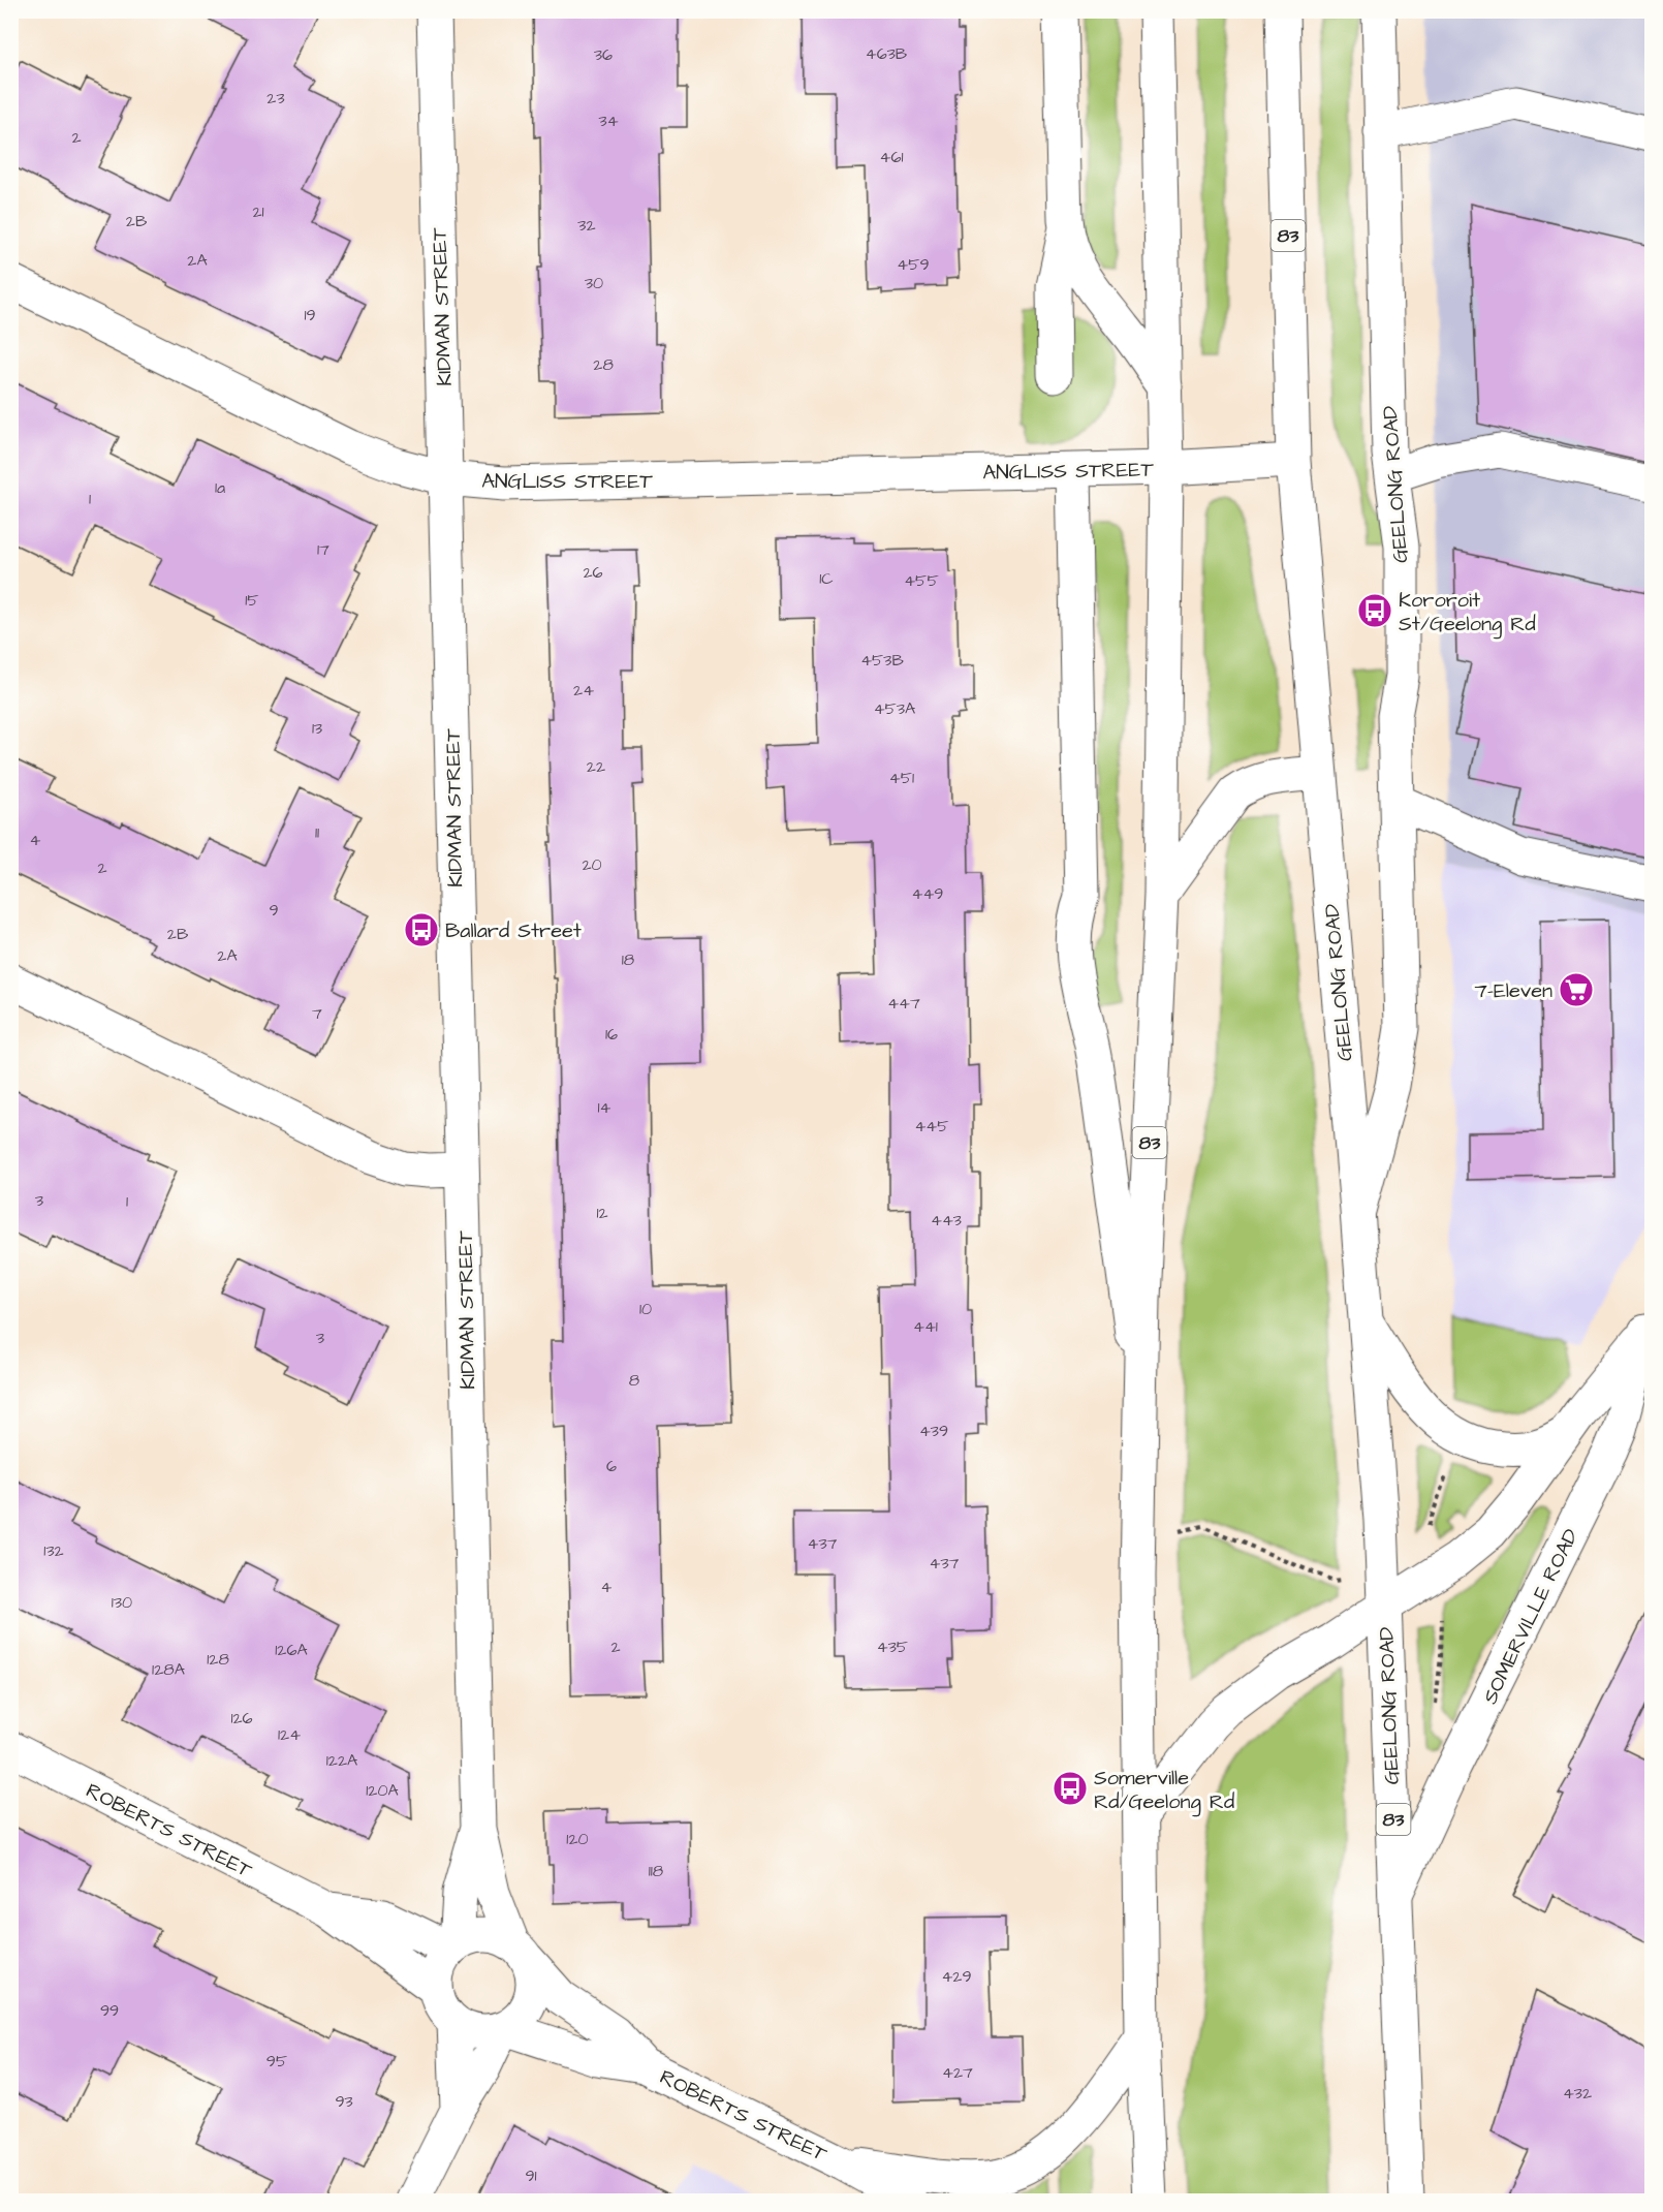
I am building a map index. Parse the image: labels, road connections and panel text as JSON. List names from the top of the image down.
{
  "streets": {
    "main road": [
      "83",
      "KIDMAN STREET",
      "ANGLISS STREET",
      "GEELONG ROAD",
      "SOMERVILLE ROAD",
      "ROBERTS STREET"
    ]
  },
  "crossings": [
    ["83", "ANGLISS STREET"],
    ["83", "SOMERVILLE ROAD"],
    ["83", "ROBERTS STREET"],
    ["KIDMAN STREET", "ANGLISS STREET"],
    ["KIDMAN STREET", "ROBERTS STREET"],
    ["ANGLISS STREET", "GEELONG ROAD"],
    ["GEELONG ROAD", "SOMERVILLE ROAD"]
  ],
  "places": {
    "bus stop": ["Kororoit St/Geelong Rd", "Ballard Street", "Somerville Rd/Geelong Rd"],
    "supermarket": ["7-Eleven"]
  },
  "house_numbers": [
    "463B",
    "36",
    "23",
    "34",
    "2",
    "461",
    "21",
    "2B",
    "32",
    "2A",
    "459",
    "30",
    "19",
    "28",
    "1a",
    "1",
    "17",
    "26",
    "1C",
    "455",
    "15",
    "453B",
    "24",
    "453A",
    "13",
    "22",
    "451",
    "11",
    "4",
    "20",
    "2",
    "449",
    "9",
    "2B",
    "2A",
    "18",
    "447",
    "7",
    "16",
    "14",
    "445",
    "3",
    "1",
    "12",
    "443",
    "10",
    "441",
    "3",
    "8",
    "439",
    "6",
    "437",
    "132",
    "437",
    "4",
    "130",
    "2",
    "435",
    "126A",
    "128",
    "128A",
    "126",
    "124",
    "122A",
    "120A",
    "120",
    "118",
    "429",
    "99",
    "95",
    "427",
    "432",
    "93",
    "91"
  ]
}
